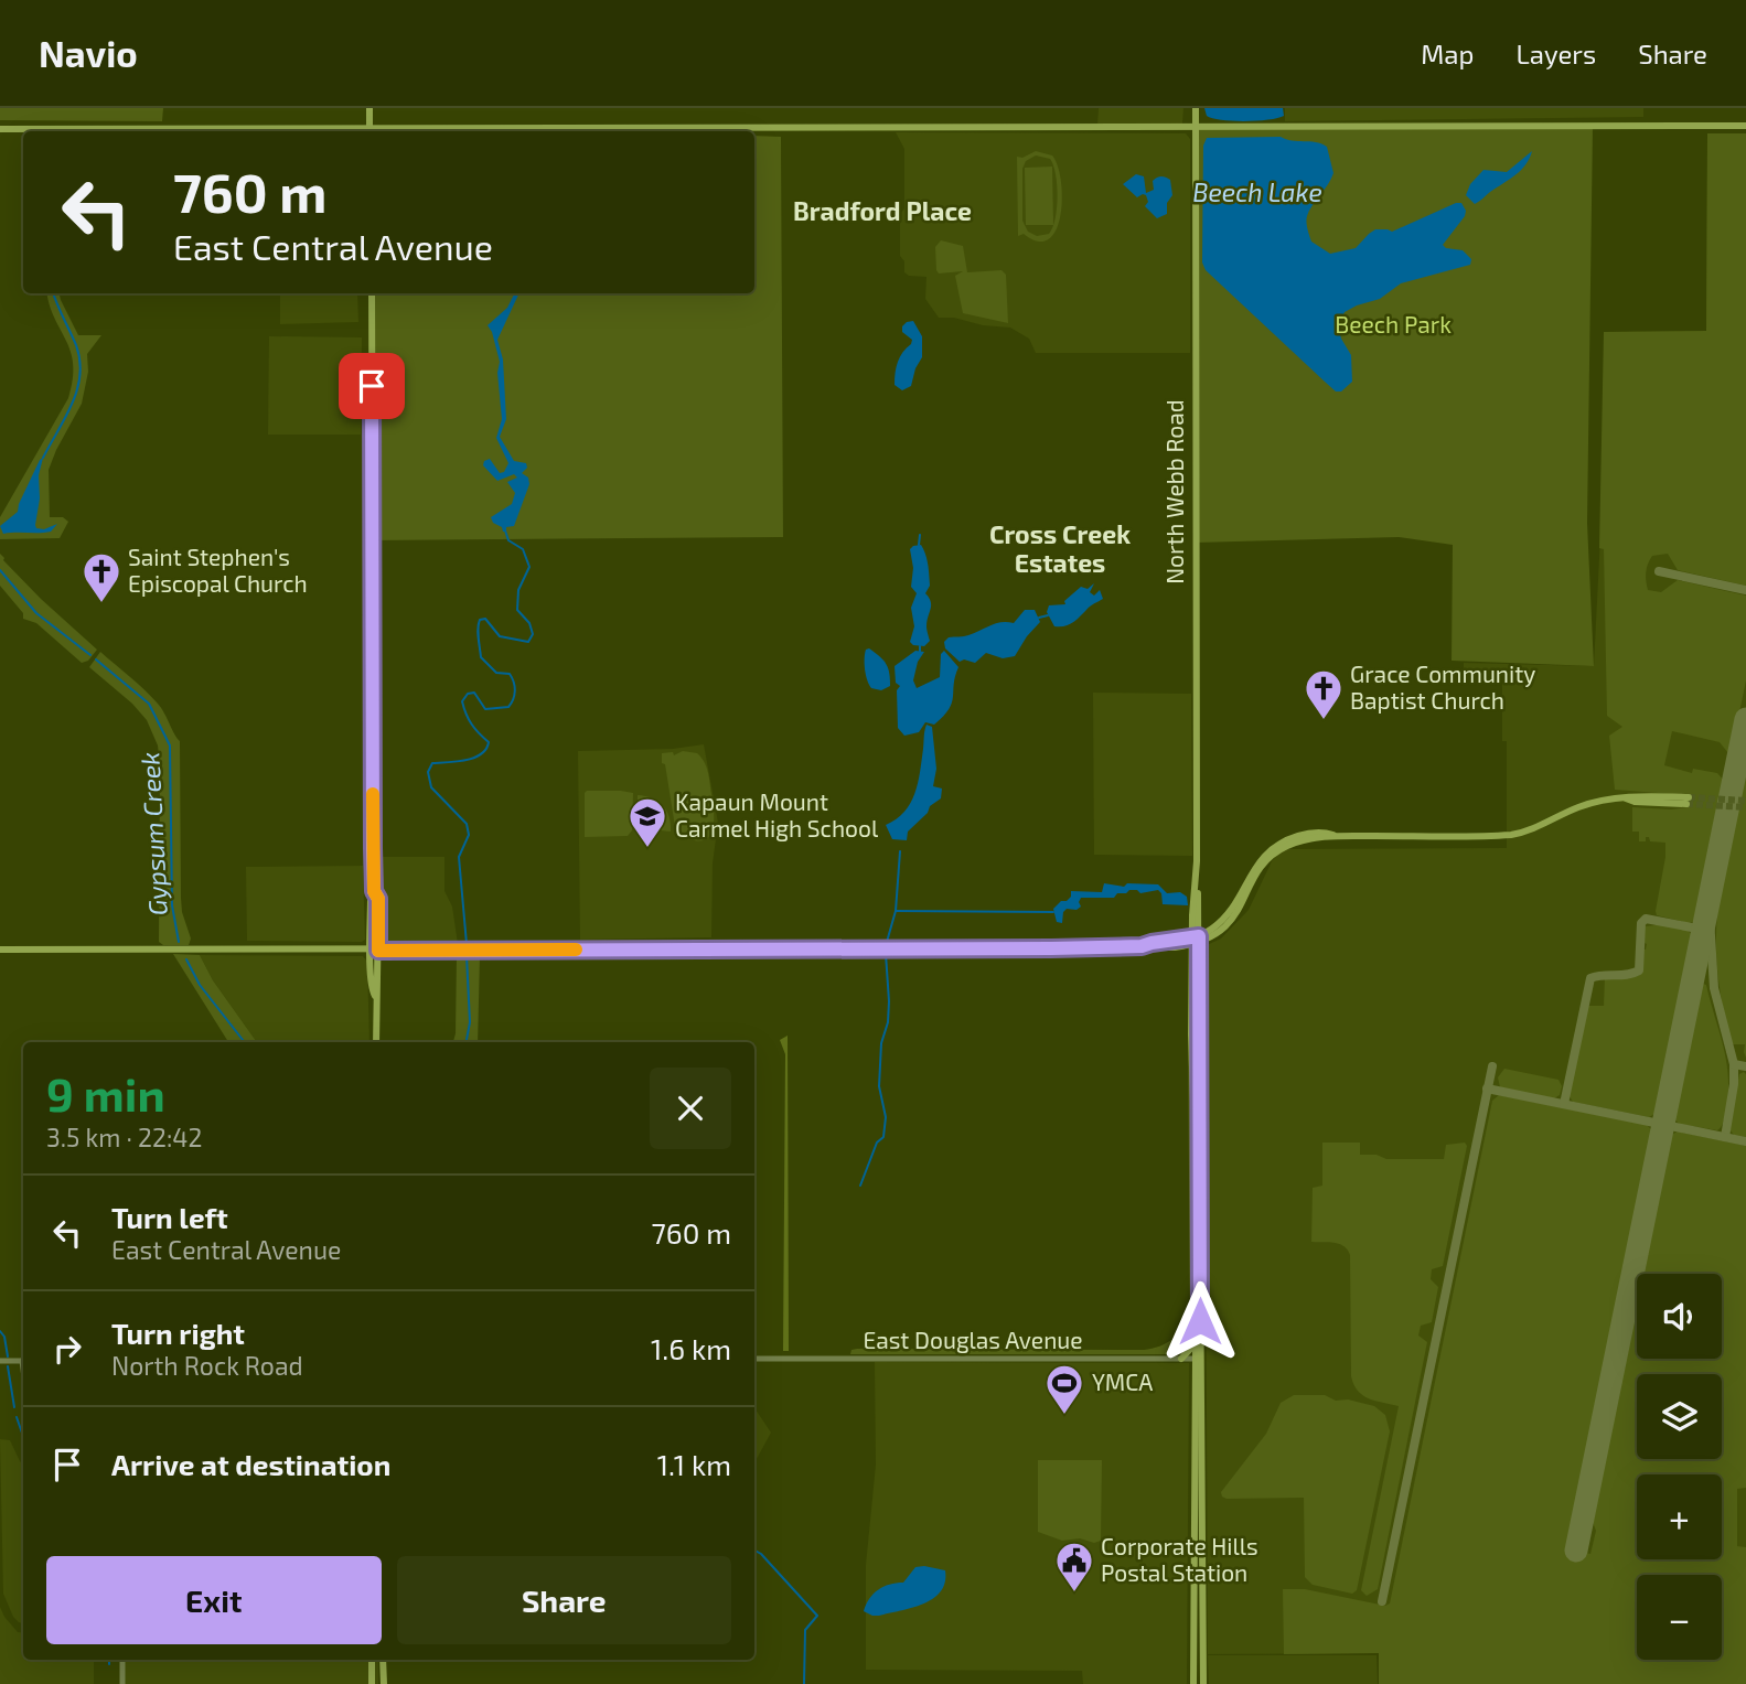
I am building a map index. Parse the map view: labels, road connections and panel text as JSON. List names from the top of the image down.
{
  "streets": {
    "main road": ["North Webb Road"],
    "street": ["East Douglas Avenue"]
  },
  "crossings": [
    ["North Webb Road", "East Douglas Avenue"]
  ],
  "districts": ["Bradford Place", "Cross Creek Estates"],
  "water": ["Beech Lake", "Gypsum Creek"],
  "parks": ["Beech Park"],
  "places": {
    "church": ["Saint Stephen's Episcopal Church", "Grace Community Baptist Church"],
    "school or university": ["Kapaun Mount Carmel High School"],
    "sports": ["YMCA"],
    "public building": ["Corporate Hills Postal Station"]
  },
  "page": {
    "header": "Navio",
    "nav": ["Map", "Layers", "Share"],
    "turn": ["760 m", "East Central Avenue"],
    "heading": ["9 min", "3.5 km · 22:42"],
    "list": [
      {
        "name": "Turn left",
        "note": "East Central Avenue",
        "value": "760 m"
      },
      {
        "name": "Turn right",
        "note": "North Rock Road",
        "value": "1.6 km"
      },
      {
        "name": "Arrive at destination",
        "value": "1.1 km"
      }
    ],
    "map_buttons": ["+", "−"],
    "buttons": ["Exit", "Share"]
  }
}
